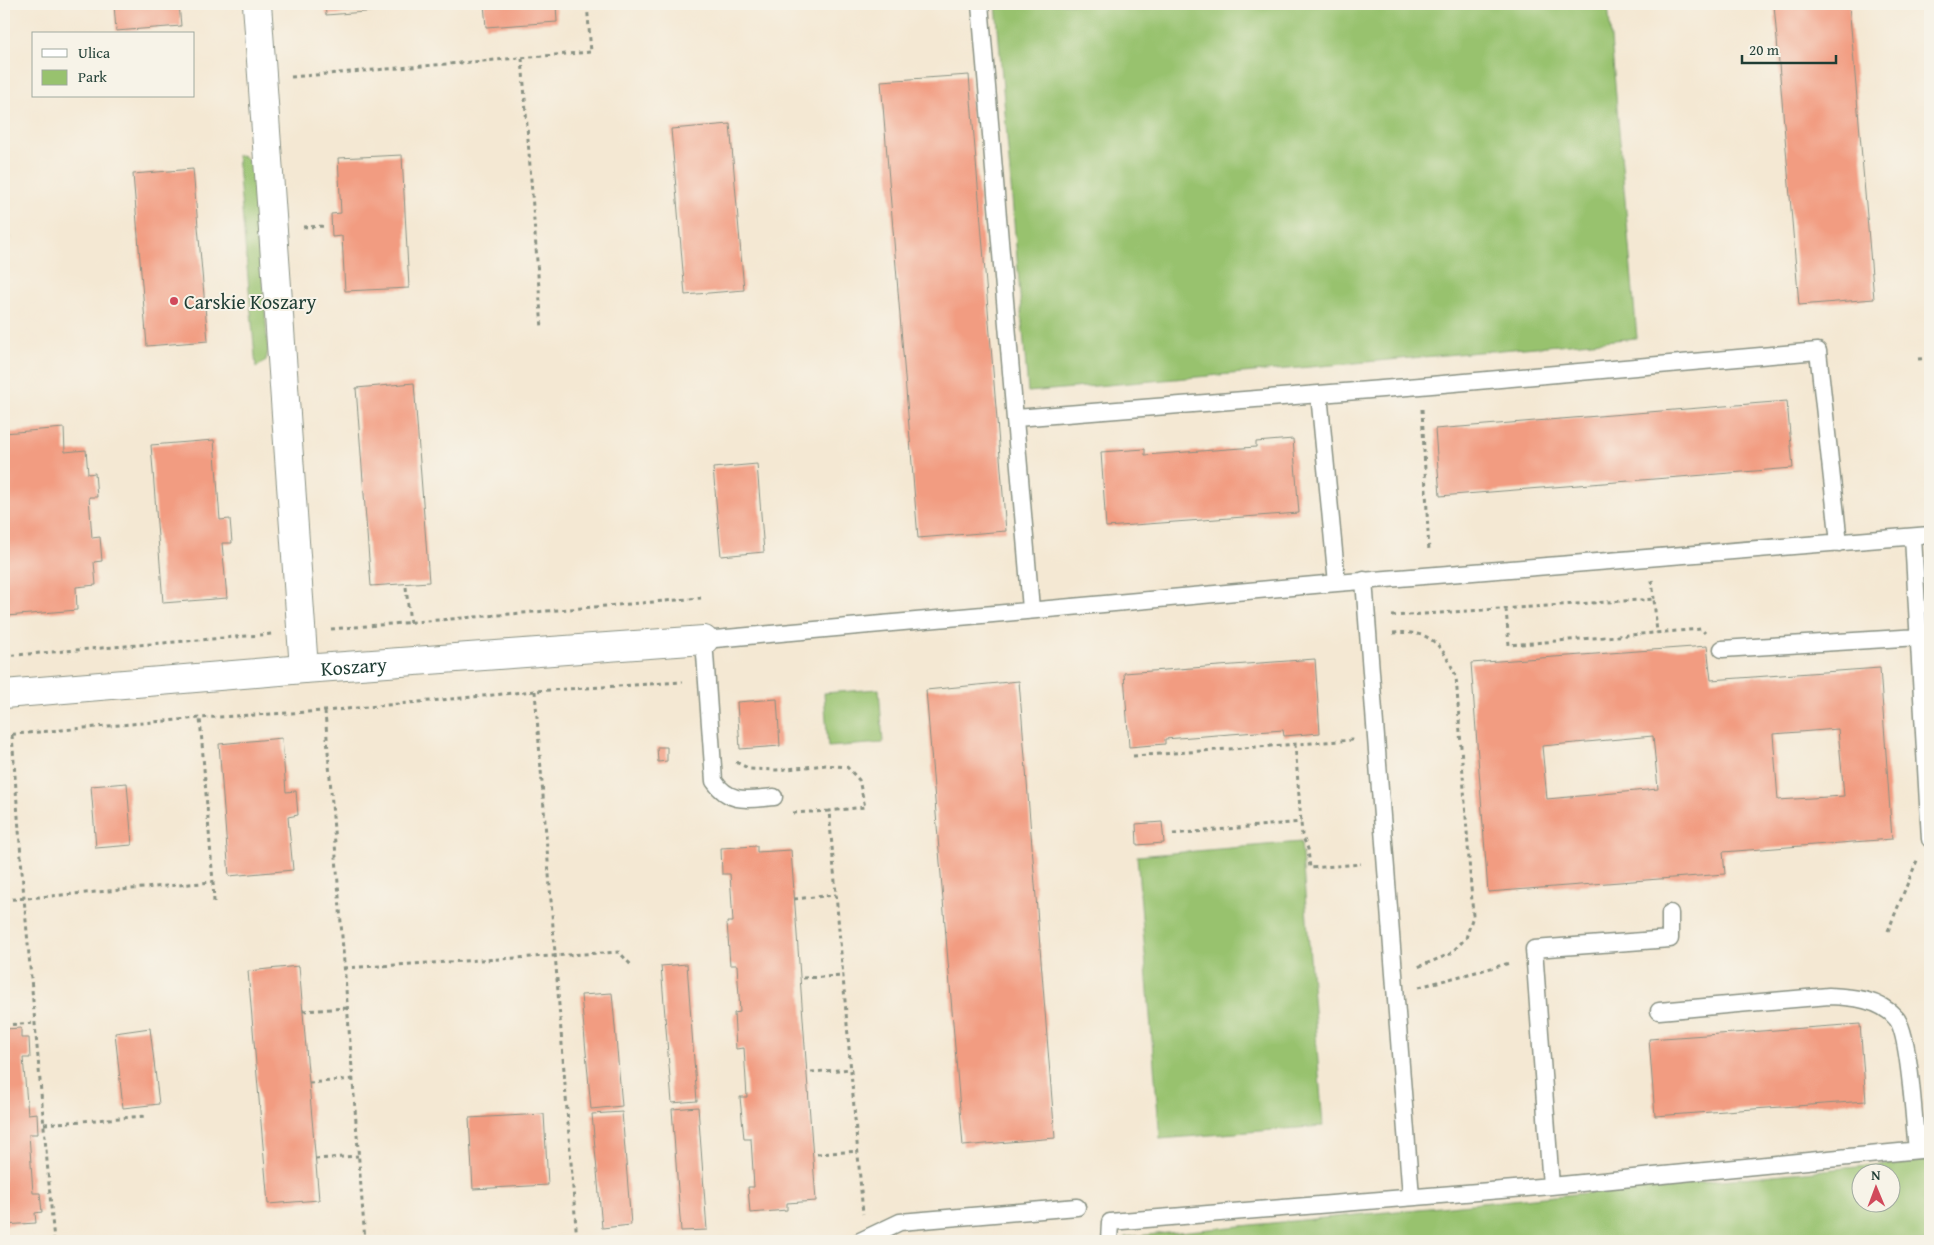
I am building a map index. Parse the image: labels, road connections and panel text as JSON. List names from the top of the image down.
{
  "streets": {
    "street": ["Koszary"]
  },
  "places": ["Carskie Koszary"],
  "legend": ["Ulica", "Park"],
  "scale_bar": "20 m",
  "north": "top"
}
